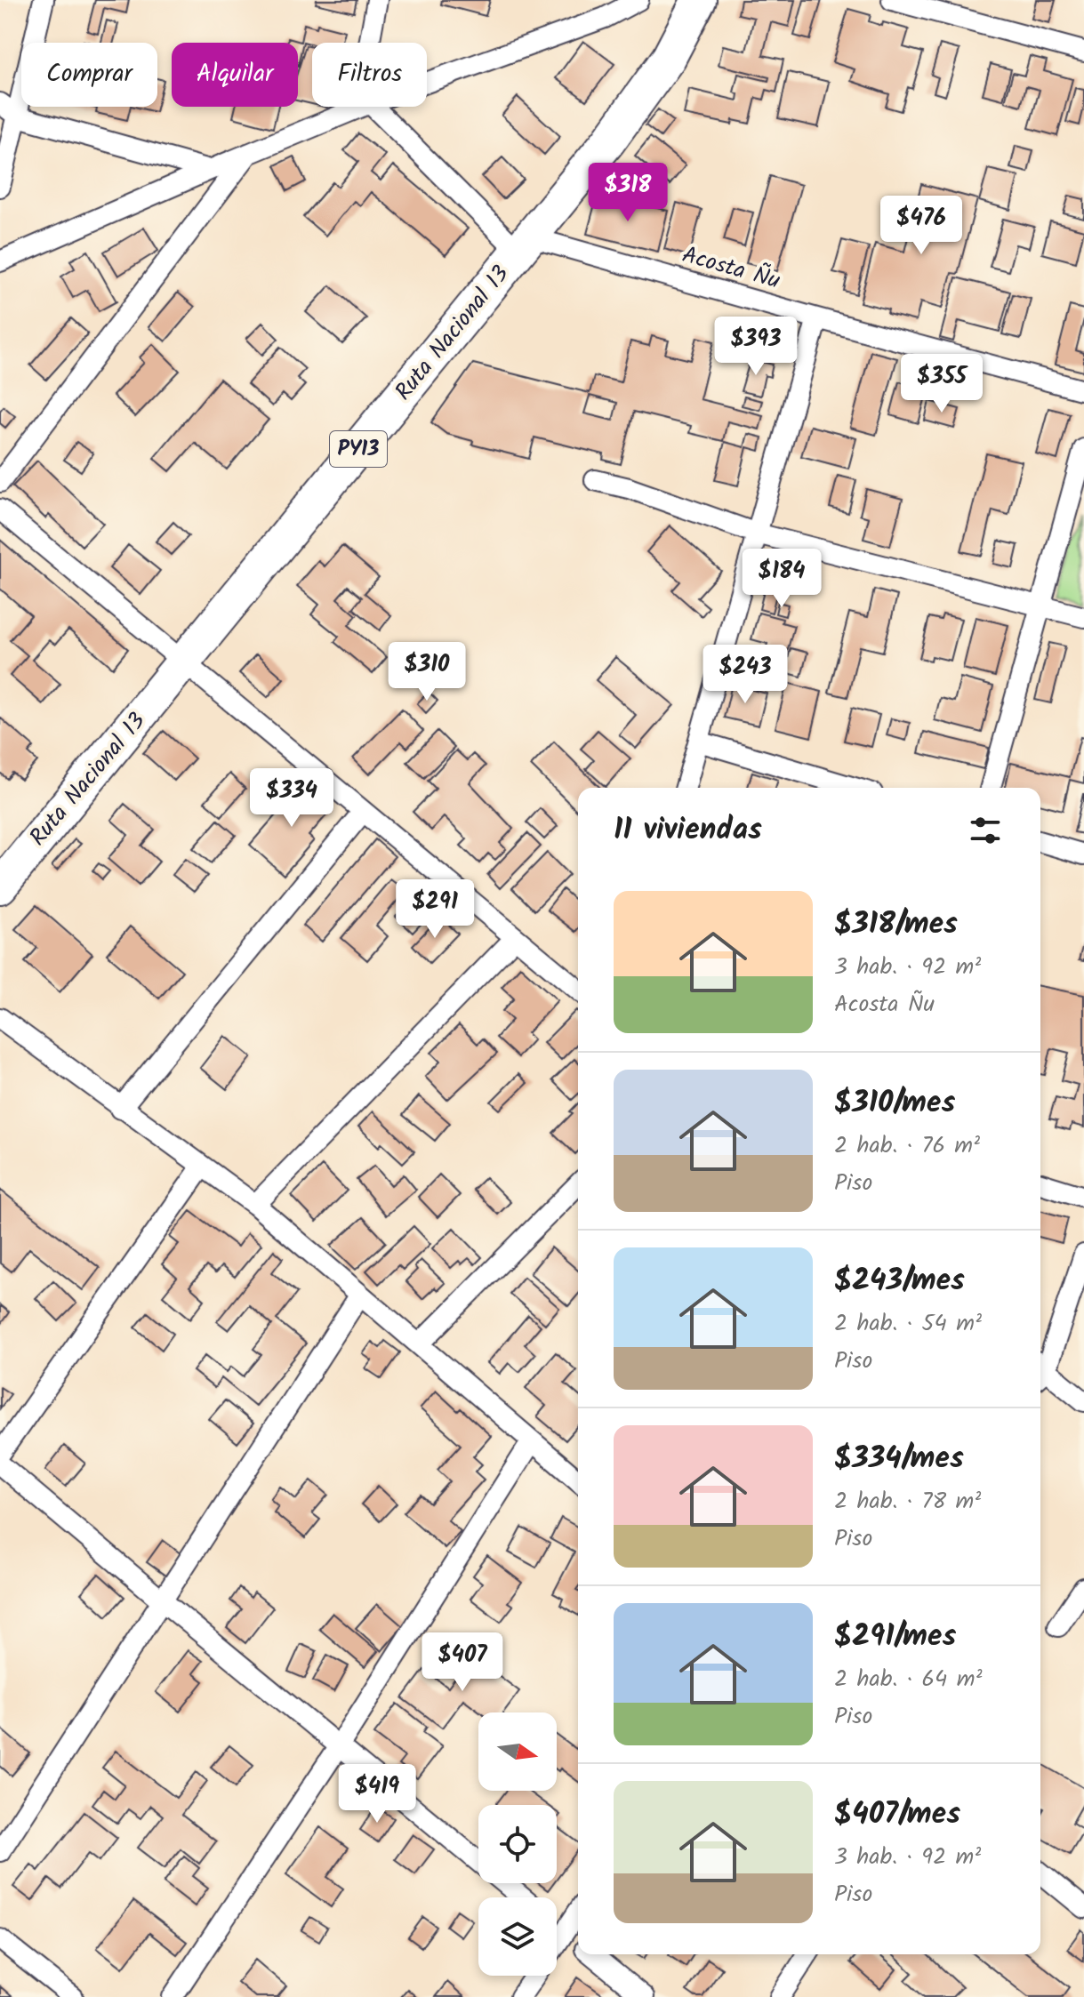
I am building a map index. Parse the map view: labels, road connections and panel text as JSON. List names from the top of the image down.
{
  "streets": {
    "highway": ["Ruta Nacional 13", "PY13"],
    "street": ["Acosta Ñu"]
  },
  "crossings": [
    ["Acosta Ñu", "Ruta Nacional 13"]
  ],
  "north": "right",
  "page": {
    "chip": ["Comprar", "Alquilar", "Filtros"],
    "price": [
      "$318",
      "$476",
      "$393",
      "$355",
      "$184",
      "$310",
      "$243",
      "$334",
      "$291",
      "$407",
      "$419"
    ],
    "heading": "11 viviendas",
    "list": [
      {
        "name": "$318/mes",
        "note": "3 hab. · 92 m² · Acosta Ñu"
      },
      {
        "name": "$310/mes",
        "note": "2 hab. · 76 m² · Piso"
      },
      {
        "name": "$243/mes",
        "note": "2 hab. · 54 m² · Piso"
      },
      {
        "name": "$334/mes",
        "note": "2 hab. · 78 m² · Piso"
      },
      {
        "name": "$291/mes",
        "note": "2 hab. · 64 m² · Piso"
      },
      {
        "name": "$407/mes",
        "note": "3 hab. · 92 m² · Piso"
      }
    ]
  }
}
